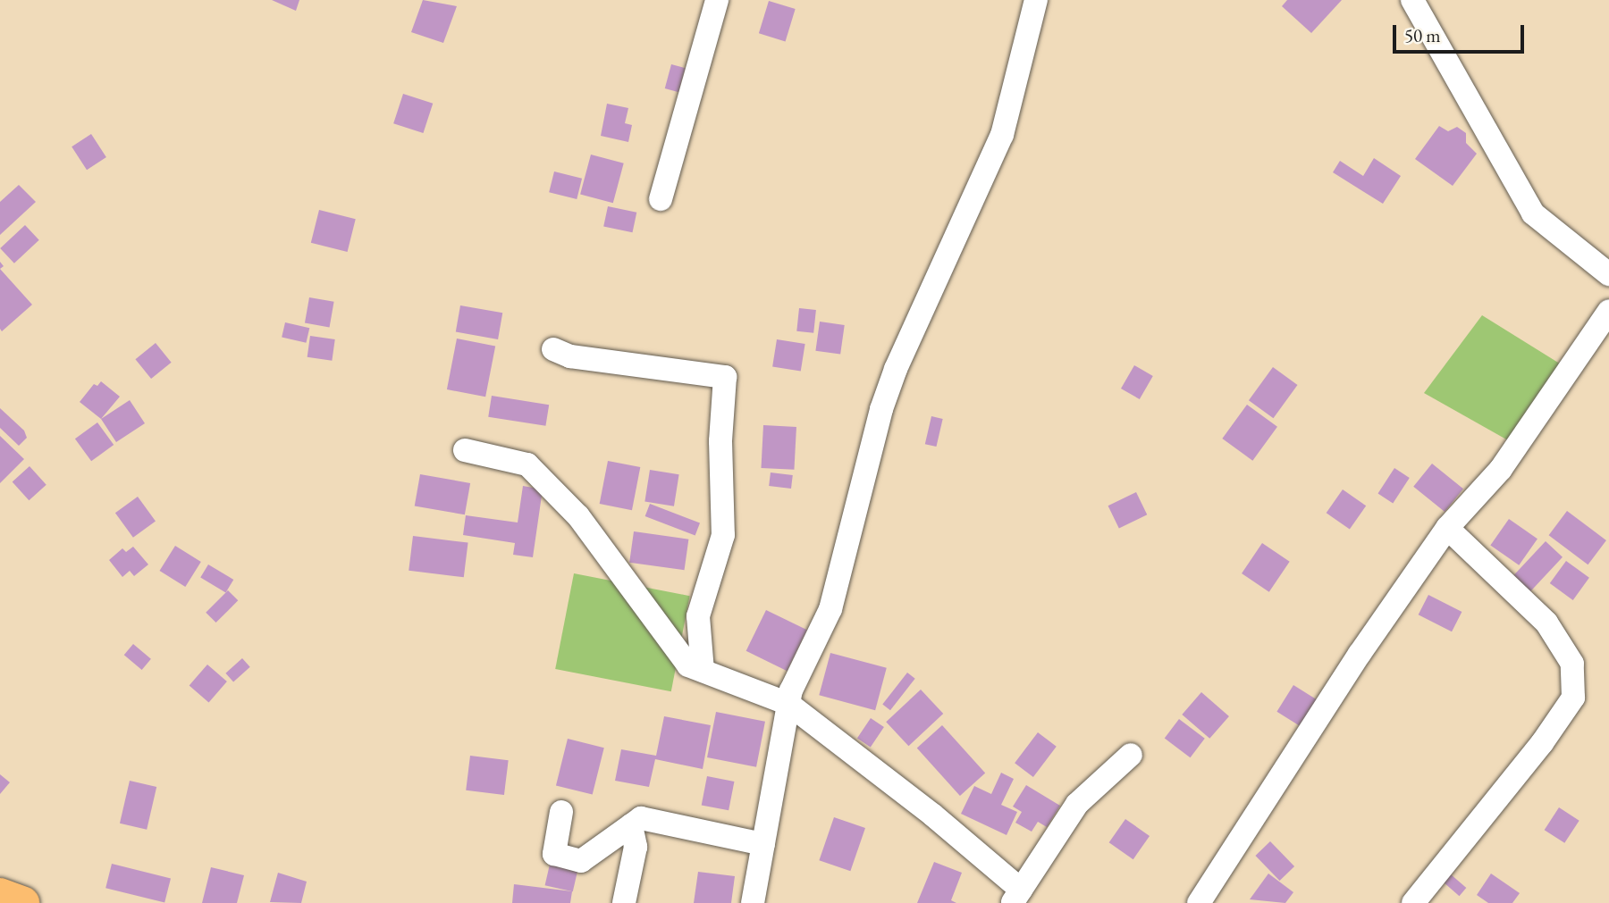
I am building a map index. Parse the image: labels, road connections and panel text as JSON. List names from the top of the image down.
{
  "scale_bar": "50 m"
}
